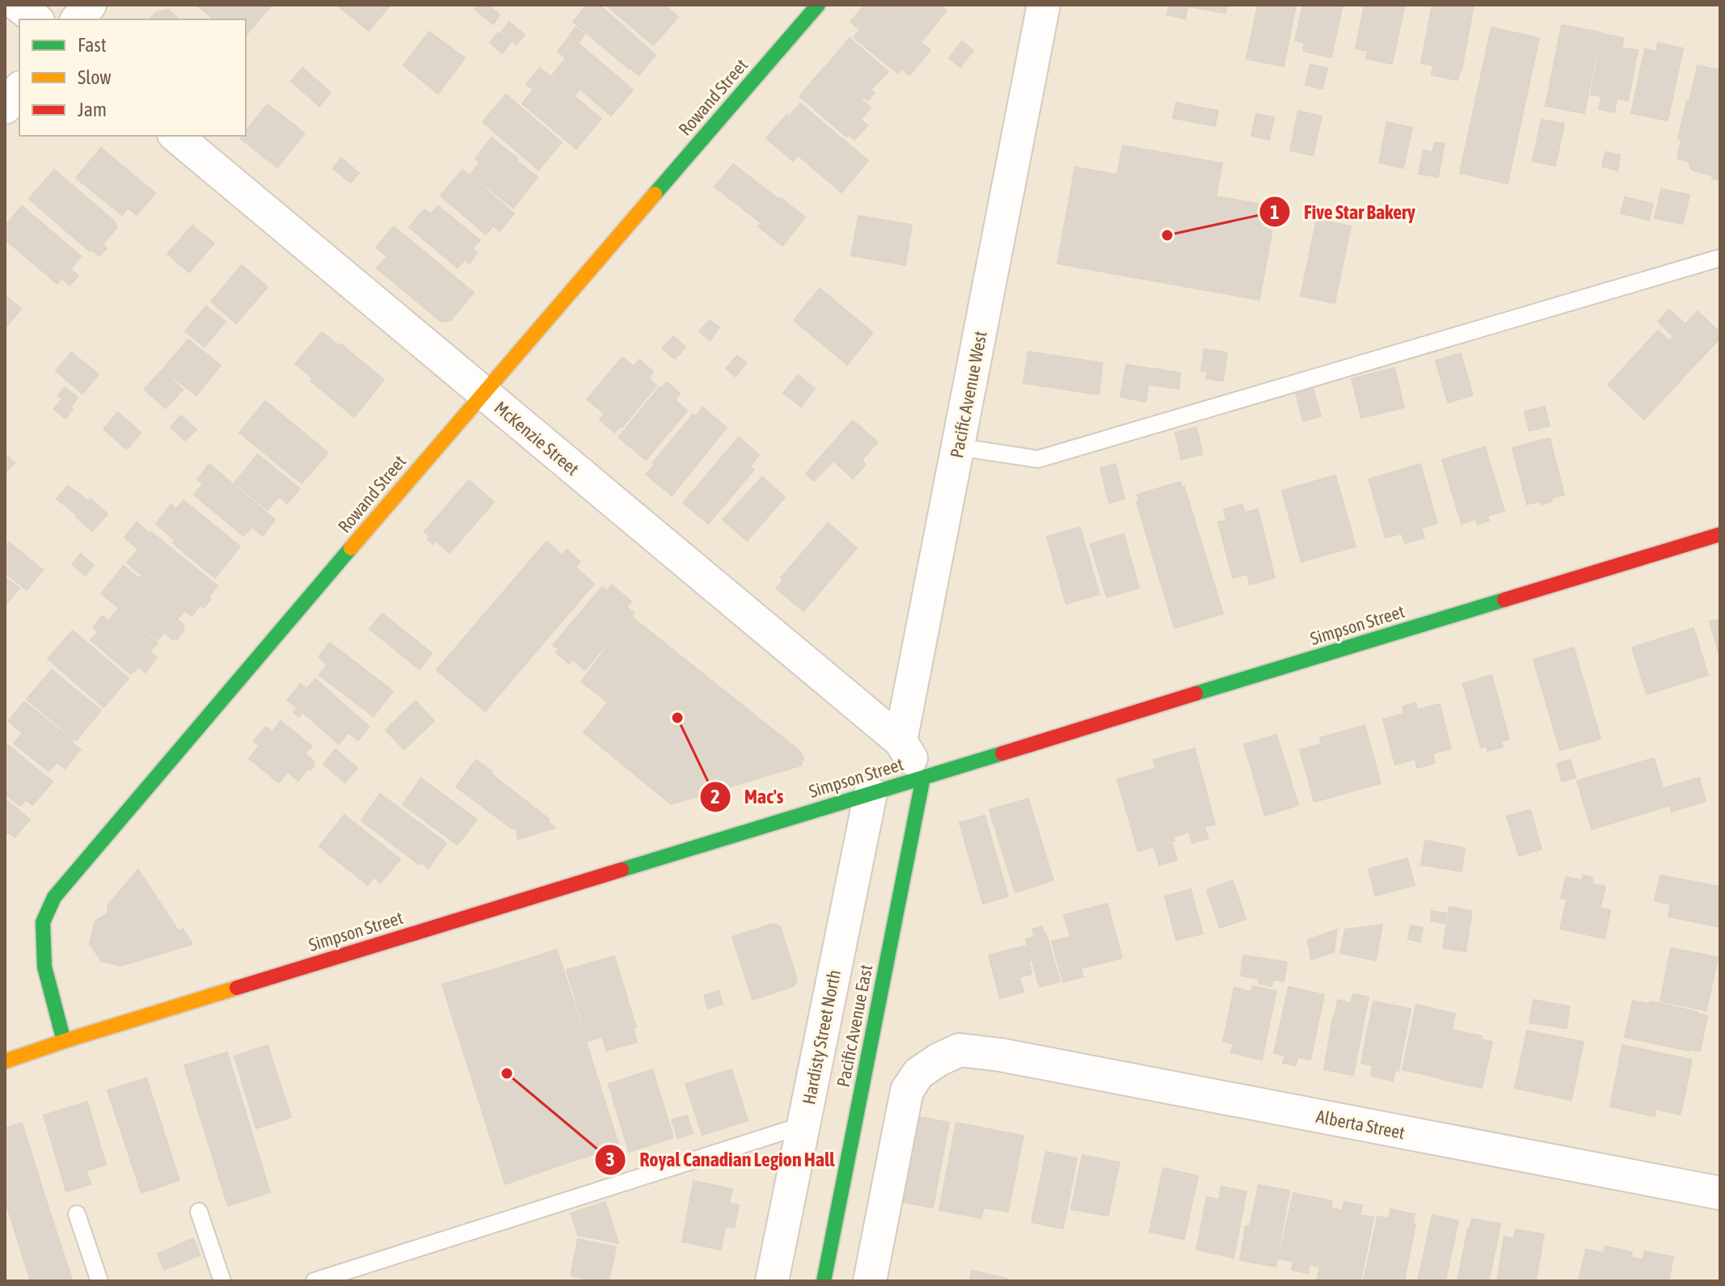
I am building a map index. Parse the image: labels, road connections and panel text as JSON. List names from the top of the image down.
{
  "streets": {
    "street": [
      "Rowand Street",
      "Pacific Avenue West",
      "McKenzie Street",
      "Simpson Street",
      "Pacific Avenue East",
      "Hardisty Street North",
      "Alberta Street"
    ]
  },
  "crossings": [
    ["Rowand Street", "McKenzie Street"],
    ["Rowand Street", "Simpson Street"],
    ["Pacific Avenue West", "McKenzie Street"],
    ["Simpson Street", "Pacific Avenue East"],
    ["Simpson Street", "Hardisty Street North"]
  ],
  "places": ["Five Star Bakery", "Mac's", "Royal Canadian Legion Hall"],
  "legend": ["Fast", "Slow", "Jam"]
}
